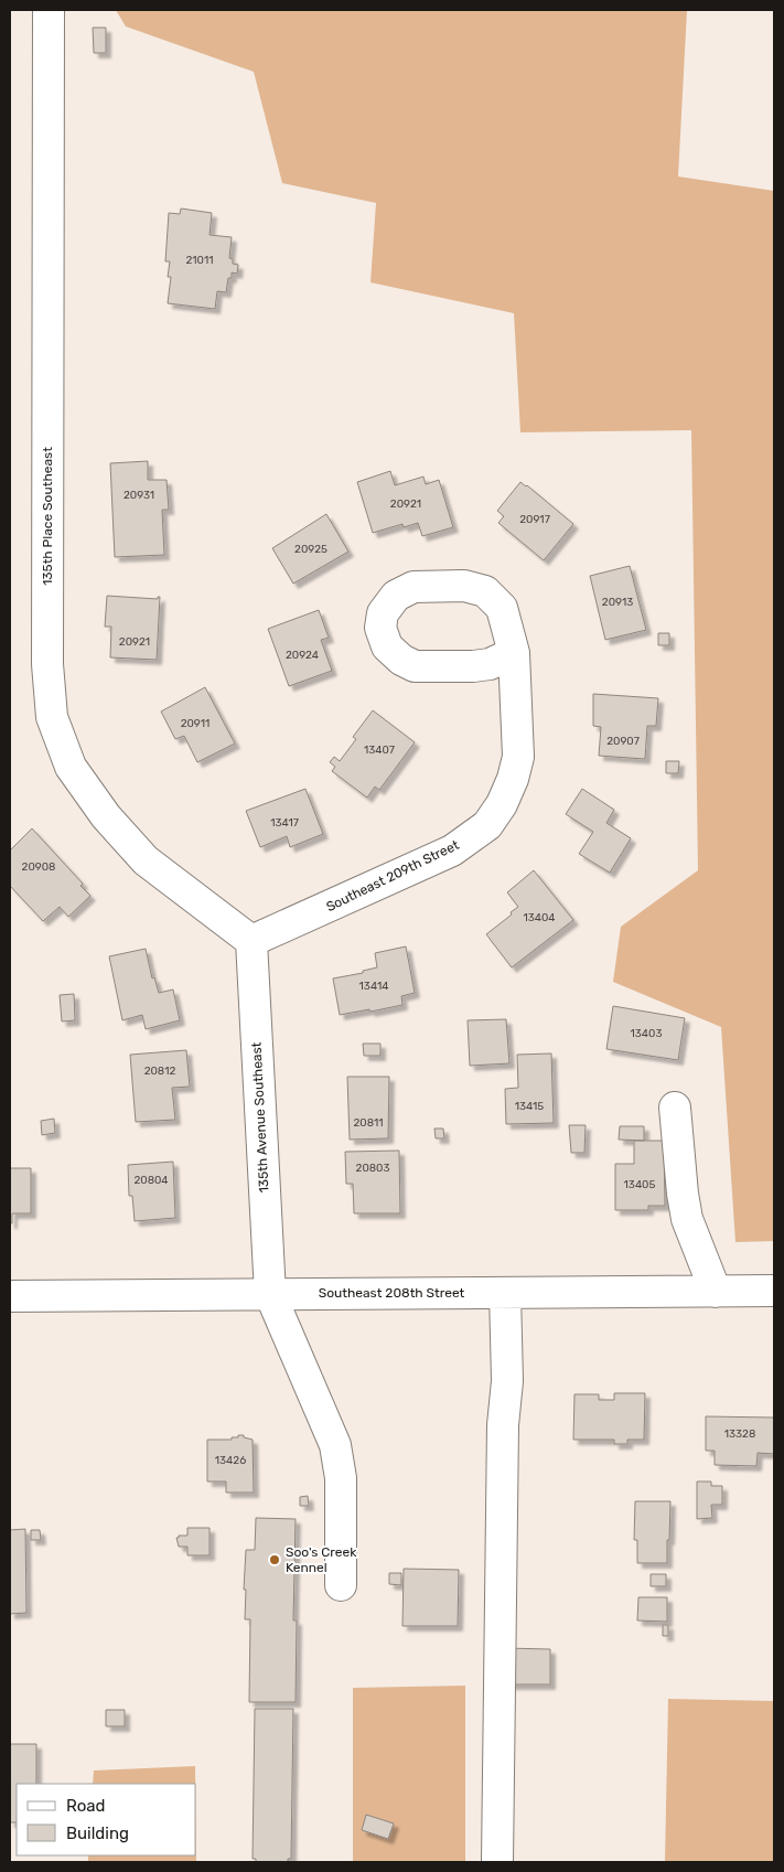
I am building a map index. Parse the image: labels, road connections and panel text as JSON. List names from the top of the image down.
{
  "streets": {
    "street": [
      "135th Place Southeast",
      "Southeast 209th Street",
      "135th Avenue Southeast",
      "Southeast 208th Street"
    ]
  },
  "crossings": [
    ["135th Place Southeast", "Southeast 209th Street"],
    ["135th Place Southeast", "135th Avenue Southeast"],
    ["Southeast 209th Street", "135th Avenue Southeast"],
    ["135th Avenue Southeast", "Southeast 208th Street"]
  ],
  "places": ["Soo's Creek Kennel"],
  "house_numbers": [
    "21011",
    "20931",
    "20921",
    "20917",
    "20925",
    "20913",
    "20921",
    "20924",
    "20911",
    "20907",
    "13407",
    "13417",
    "20908",
    "13404",
    "13414",
    "13403",
    "20812",
    "13415",
    "20811",
    "20803",
    "20804",
    "13405",
    "13328",
    "13426"
  ],
  "legend": ["Road", "Building"]
}
